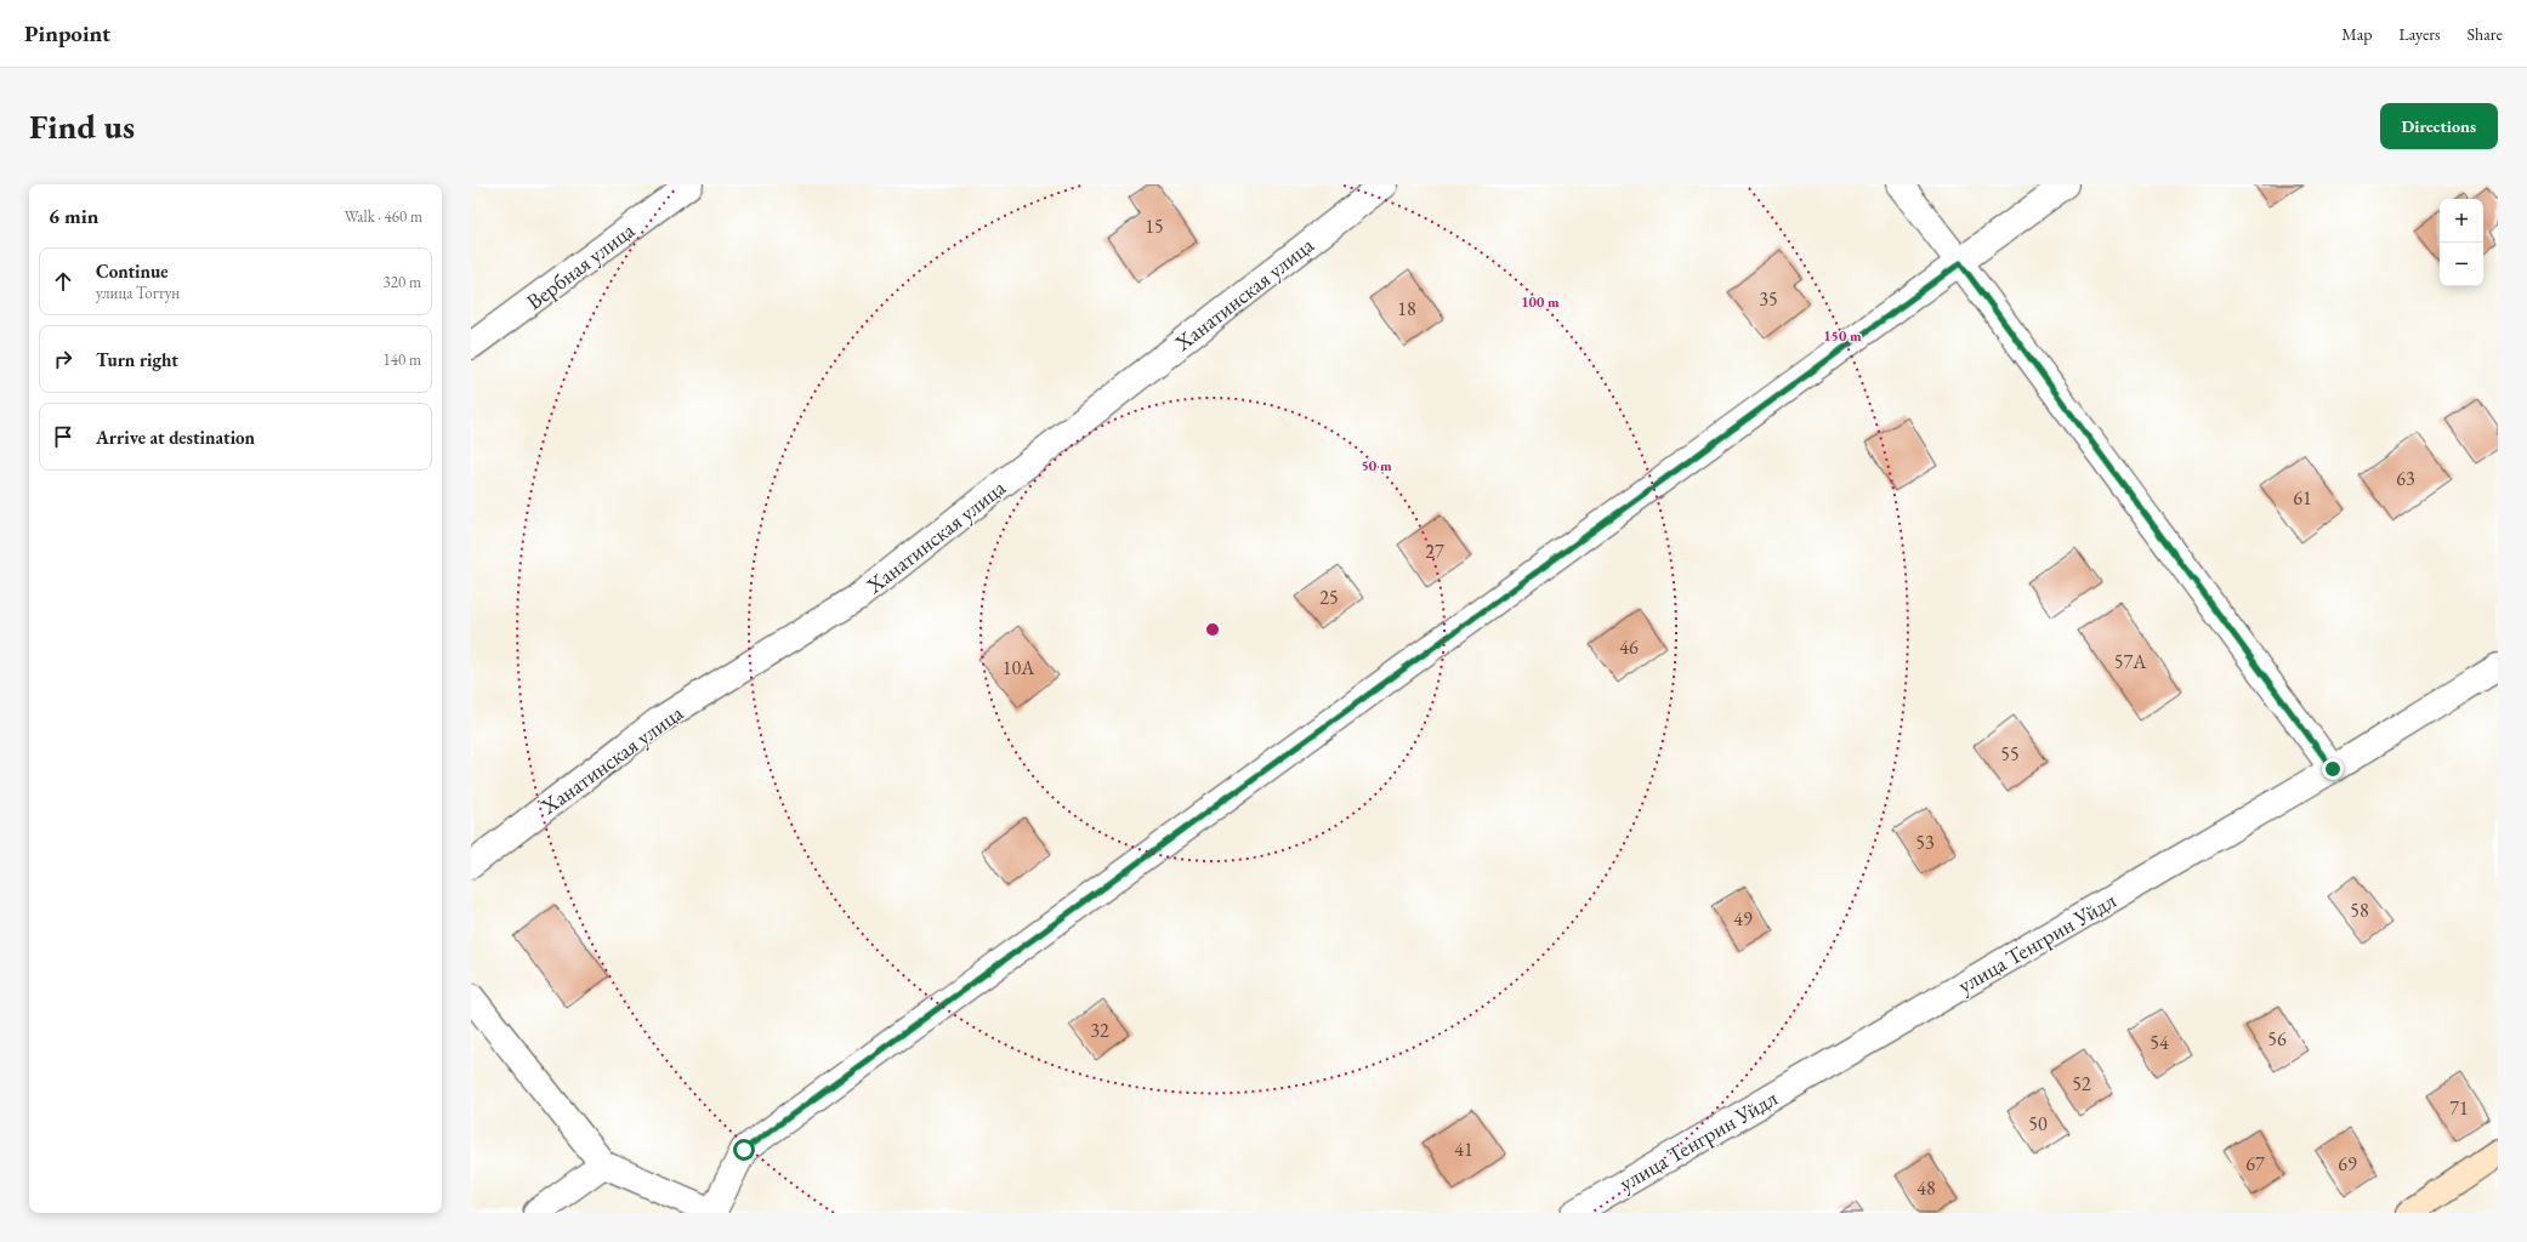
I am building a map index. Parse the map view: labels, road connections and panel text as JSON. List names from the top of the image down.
{
  "streets": {
    "street": ["Вербная улица", "Ханатинская улица", "улица Тенгрин Уйдл"]
  },
  "house_numbers": [
    "15",
    "35",
    "18",
    "63",
    "61",
    "27",
    "25",
    "46",
    "57А",
    "10А",
    "55",
    "53",
    "58",
    "49",
    "32",
    "56",
    "54",
    "52",
    "71",
    "50",
    "41",
    "67",
    "69",
    "48"
  ],
  "page": {
    "header": "Pinpoint",
    "nav": ["Map", "Layers", "Share"],
    "buttons": "Directions",
    "title": "Find us",
    "heading": ["6 min", "Walk · 460 m"],
    "map_buttons": ["+", "−"],
    "list": [
      ["Continue", "улица Тогтун", "320 m"],
      ["Turn right", "140 m"],
      "Arrive at destination"
    ]
  },
  "rings": ["100 m", "150 m", "50 m"]
}
